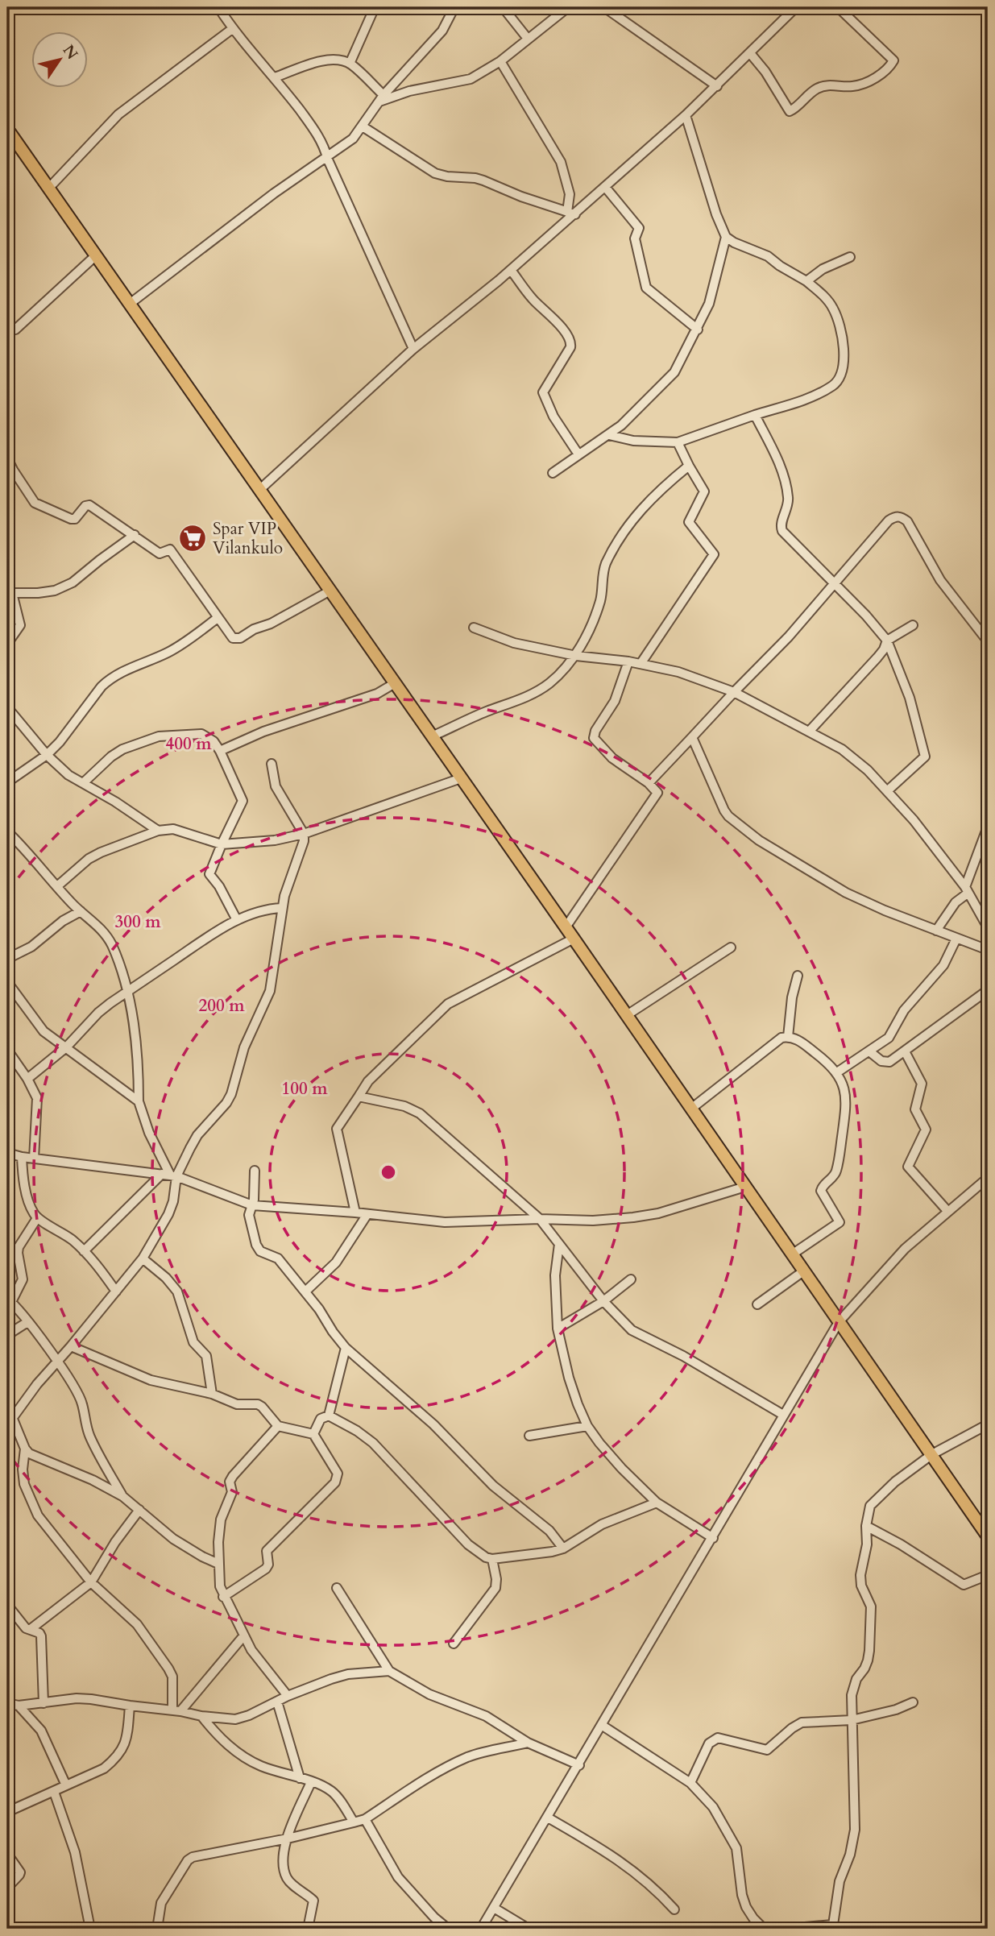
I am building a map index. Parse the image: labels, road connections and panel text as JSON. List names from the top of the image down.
{
  "places": {
    "supermarket": ["Spar VIP Vilankulo"]
  },
  "north": "top right",
  "rings": [
    "400 m",
    "300 m",
    "200 m",
    "100 m"
  ]
}
